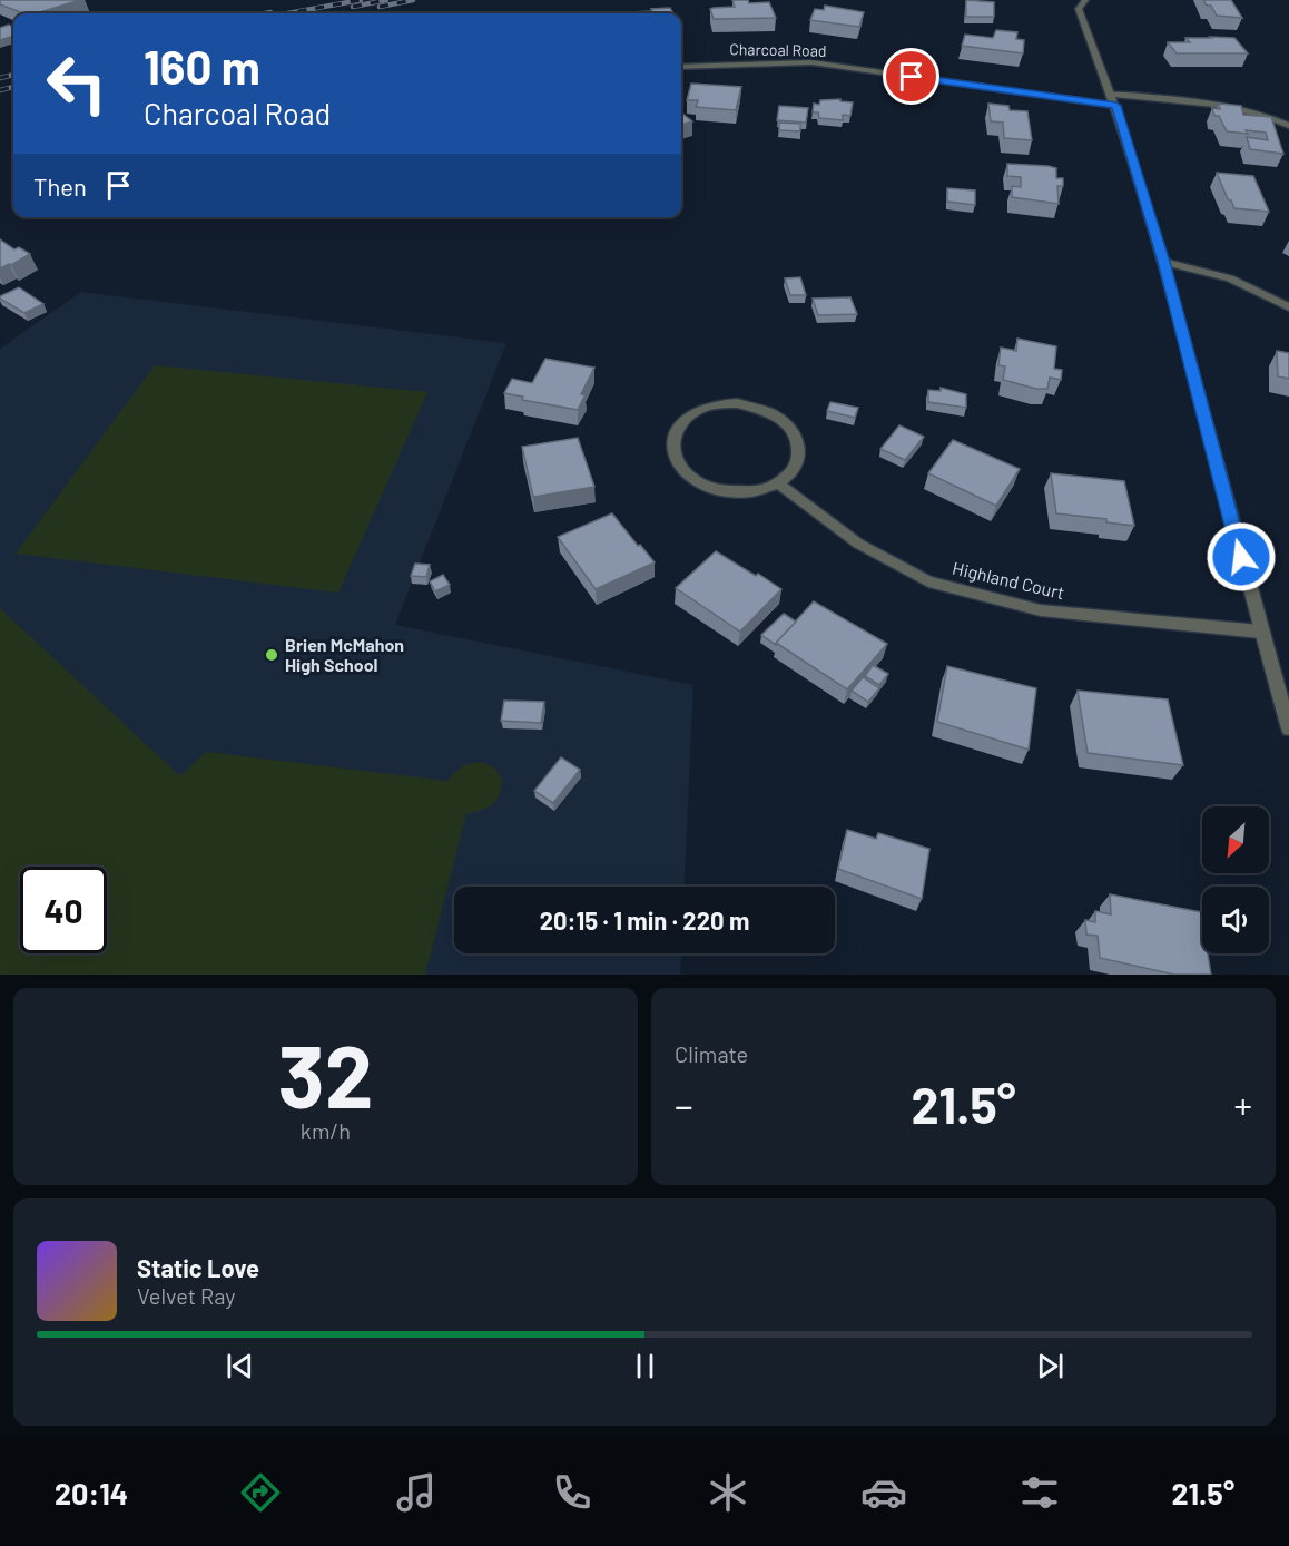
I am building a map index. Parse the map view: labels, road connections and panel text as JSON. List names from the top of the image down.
{
  "streets": {
    "street": ["Charcoal Road", "Highland Court"]
  },
  "places": ["Brien McMahon High School"],
  "north": "bottom left",
  "page": {
    "turn": ["160 m", "Charcoal Road"],
    "then": "Then",
    "limit": "40",
    "trip": "20:15 · 1 min · 220 m",
    "tile": [
      ["32", "km/h"],
      "Climate"
    ],
    "heat": ["−", "21.5°", "+"],
    "song": ["Static Love", "Velvet Ray"],
    "tabs": ["20:14", "21.5°"]
  }
}
